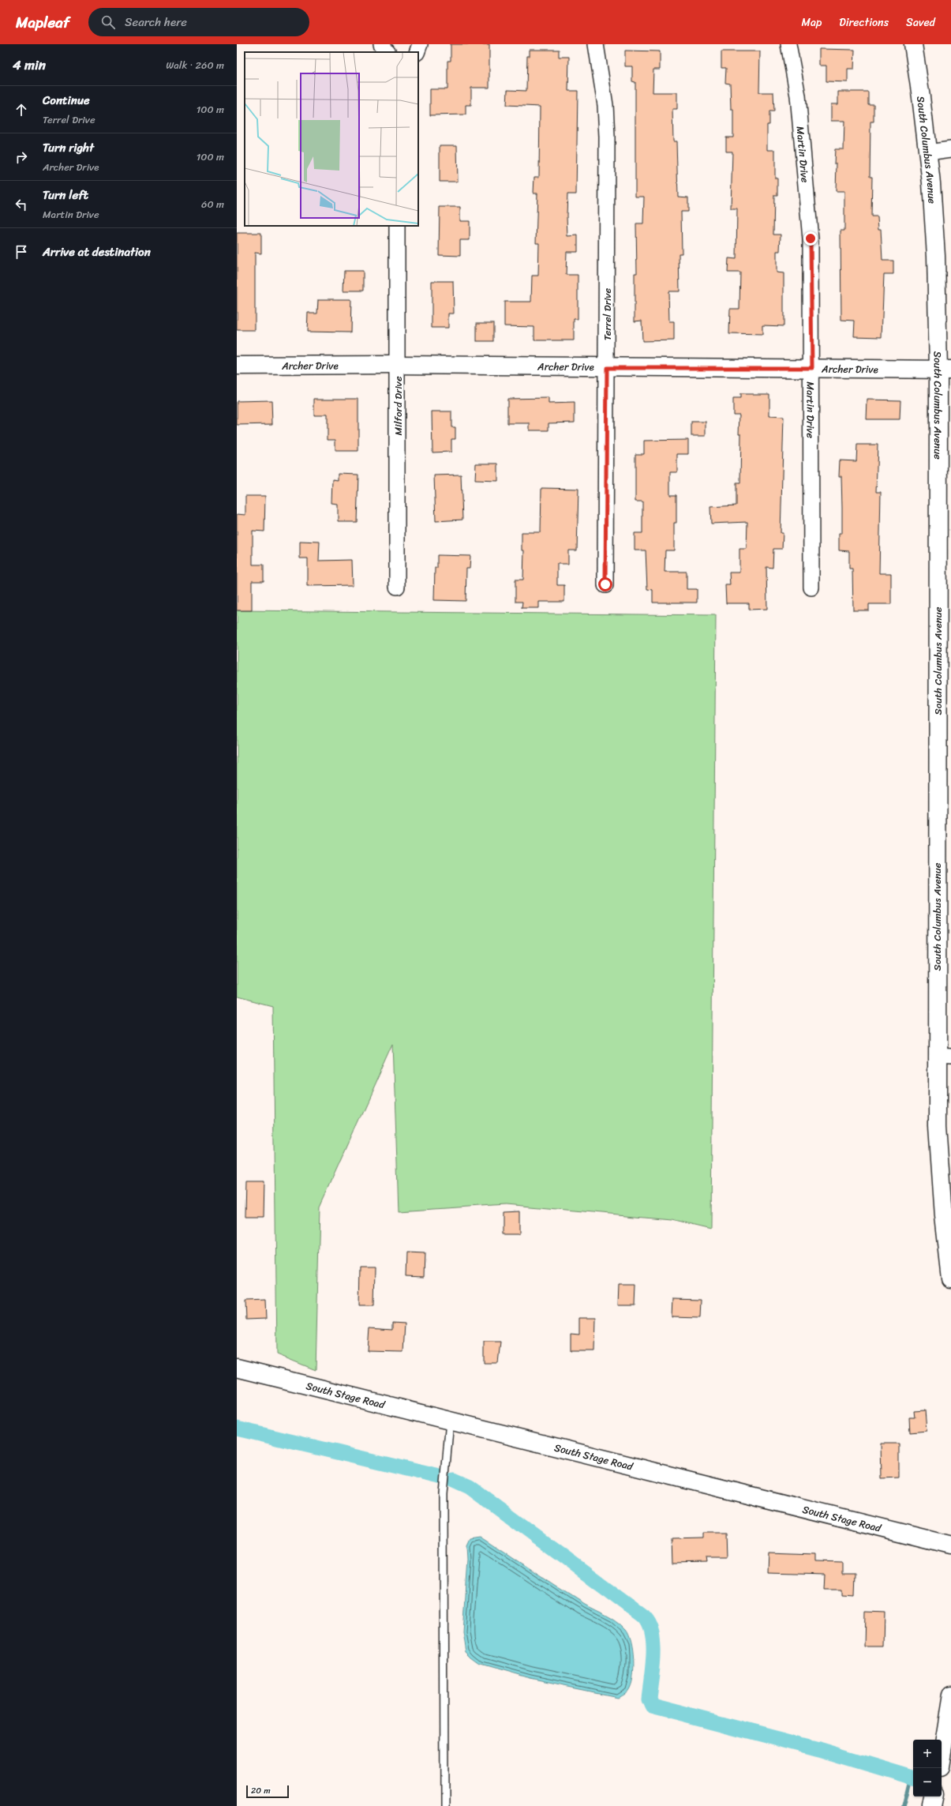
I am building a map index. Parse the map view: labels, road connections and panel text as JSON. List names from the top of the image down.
{
  "streets": {
    "main road": ["South Columbus Avenue", "Archer Drive", "South Stage Road"],
    "street": ["Martin Drive", "Terrel Drive", "Milford Drive"]
  },
  "crossings": [
    ["South Columbus Avenue", "Archer Drive"],
    ["Martin Drive", "Archer Drive"],
    ["Terrel Drive", "Archer Drive"],
    ["Archer Drive", "Milford Drive"]
  ],
  "scale_bar": "20 m",
  "page": {
    "header": "Mapleaf",
    "search": "Search here",
    "nav": ["Map", "Directions", "Saved"],
    "heading": ["4 min", "Walk · 260 m"],
    "list": [
      ["Continue", "Terrel Drive", "100 m"],
      ["Turn right", "Archer Drive", "100 m"],
      ["Turn left", "Martin Drive", "60 m"],
      "Arrive at destination"
    ],
    "map_buttons": ["+", "−"],
    "scale": "20 m"
  }
}
